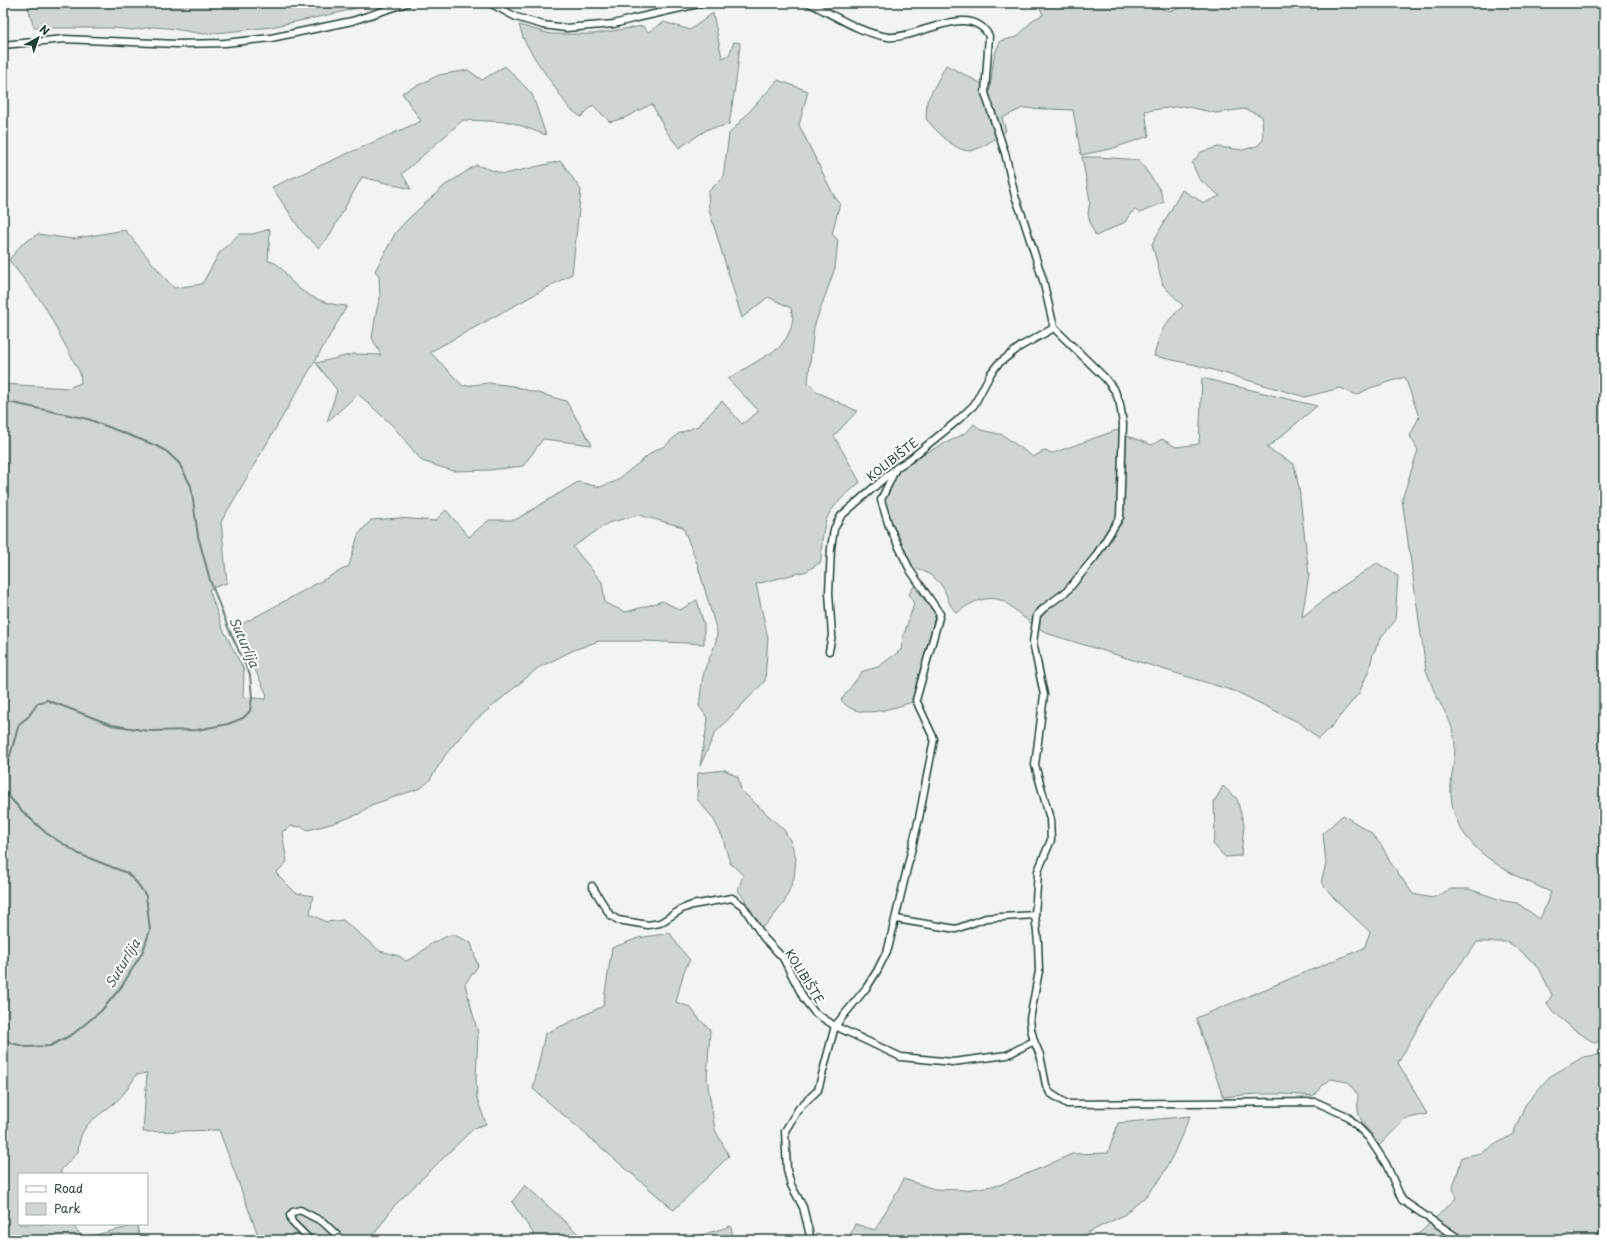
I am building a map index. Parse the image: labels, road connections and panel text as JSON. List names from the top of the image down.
{
  "streets": {
    "street": ["KOLIBIŠTE"]
  },
  "water": ["Suturlija"],
  "legend": ["Road", "Park"],
  "north": "top right"
}
